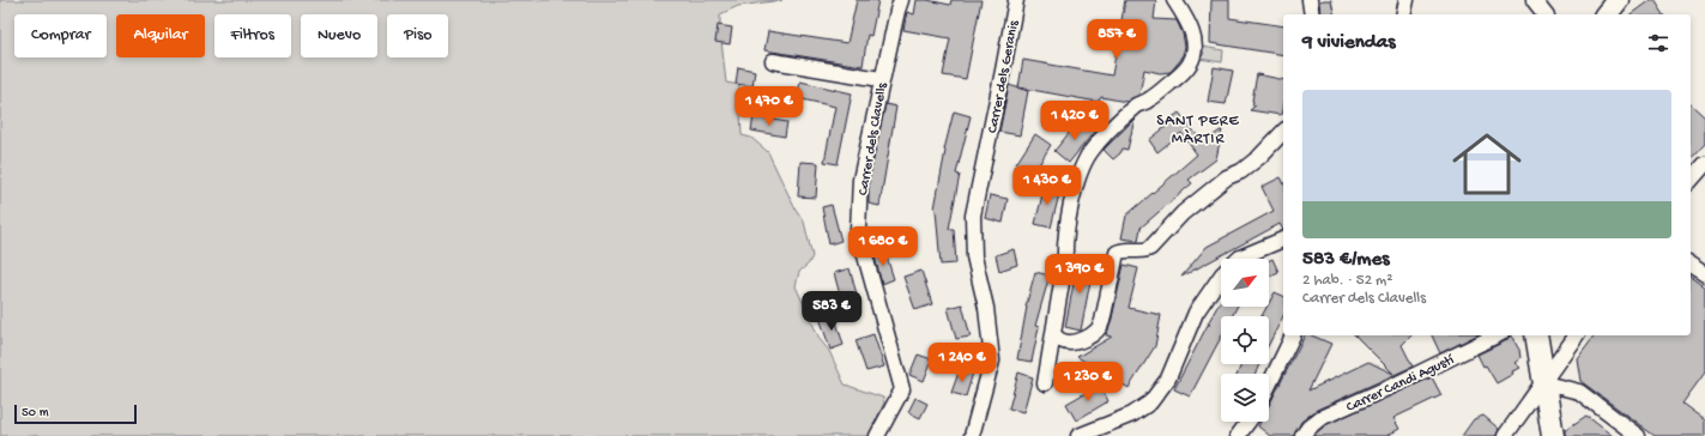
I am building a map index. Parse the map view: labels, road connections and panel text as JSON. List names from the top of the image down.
{
  "streets": {
    "street": ["Carrer dels Geranis", "Carrer dels Clavells", "Carrer Candi Agustí"]
  },
  "districts": ["SANT PERE MÀRTIR"],
  "scale_bar": "50 m",
  "north": "top right",
  "page": {
    "chip": [
      "Comprar",
      "Alquilar",
      "Filtros",
      "Nuevo",
      "Piso"
    ],
    "heading": "9 viviendas",
    "price": [
      "857 €",
      "1 470 €",
      "1 420 €",
      "1 430 €",
      "1 680 €",
      "1 390 €",
      "583 €",
      "1 240 €",
      "1 230 €"
    ],
    "list": [
      {
        "name": "583 €/mes",
        "note": "2 hab. · 52 m² · Carrer dels Clavells"
      }
    ],
    "scale": "50 m"
  }
}
